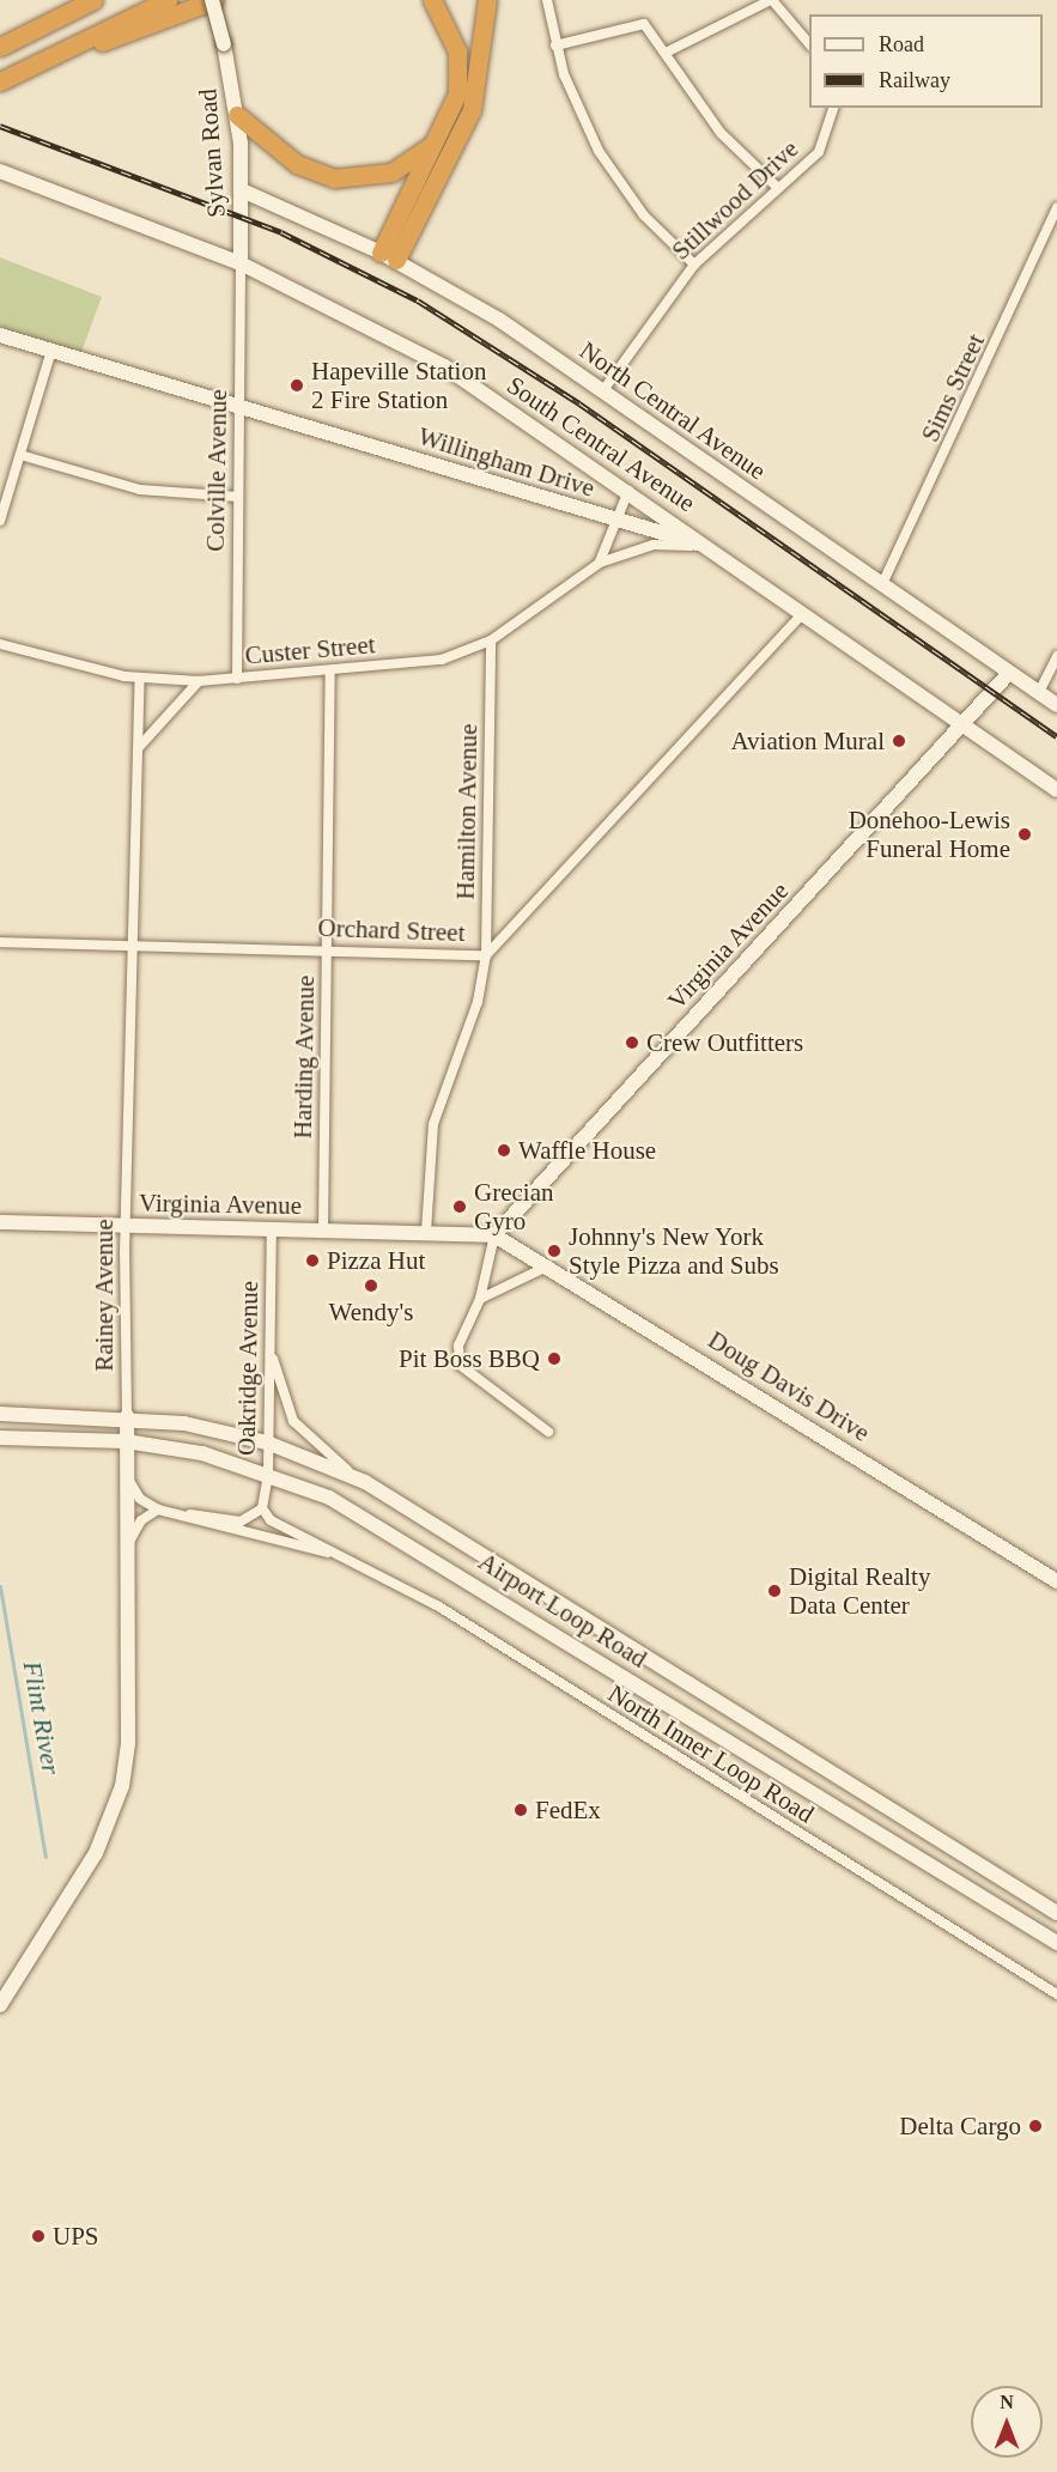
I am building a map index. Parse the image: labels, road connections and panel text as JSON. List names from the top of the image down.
{
  "streets": {
    "main road": [
      "Sylvan Road",
      "North Central Avenue",
      "South Central Avenue",
      "Willingham Drive",
      "Virginia Avenue",
      "Rainey Avenue",
      "Doug Davis Drive",
      "Airport Loop Road"
    ],
    "street": [
      "Stillwood Drive",
      "Sims Street",
      "Colville Avenue",
      "Custer Street",
      "Hamilton Avenue",
      "Orchard Street",
      "Harding Avenue",
      "Oakridge Avenue",
      "North Inner Loop Road"
    ]
  },
  "crossings": [
    ["Sylvan Road", "North Central Avenue"],
    ["Sylvan Road", "South Central Avenue"],
    ["Sylvan Road", "Colville Avenue"],
    ["Stillwood Drive", "North Central Avenue"],
    ["Sims Street", "North Central Avenue"],
    ["North Central Avenue", "Virginia Avenue"],
    ["South Central Avenue", "Willingham Drive"],
    ["South Central Avenue", "Colville Avenue"],
    ["South Central Avenue", "Custer Street"],
    ["South Central Avenue", "Orchard Street"],
    ["South Central Avenue", "Virginia Avenue"],
    ["Willingham Drive", "Colville Avenue"],
    ["Willingham Drive", "Custer Street"],
    ["Colville Avenue", "Custer Street"],
    ["Custer Street", "Hamilton Avenue"],
    ["Custer Street", "Harding Avenue"],
    ["Custer Street", "Rainey Avenue"],
    ["Hamilton Avenue", "Orchard Street"],
    ["Hamilton Avenue", "Virginia Avenue"],
    ["Orchard Street", "Harding Avenue"],
    ["Orchard Street", "Rainey Avenue"],
    ["Virginia Avenue", "Harding Avenue"],
    ["Virginia Avenue", "Rainey Avenue"],
    ["Virginia Avenue", "Oakridge Avenue"],
    ["Virginia Avenue", "Doug Davis Drive"],
    ["Rainey Avenue", "Airport Loop Road"],
    ["Rainey Avenue", "North Inner Loop Road"],
    ["Oakridge Avenue", "Airport Loop Road"],
    ["Oakridge Avenue", "North Inner Loop Road"]
  ],
  "water": ["Flint River"],
  "places": [
    "Hapeville Station 2 Fire Station",
    "Aviation Mural",
    "Donehoo-Lewis Funeral Home",
    "Crew Outfitters",
    "Waffle House",
    "Grecian Gyro",
    "Johnny's New York Style Pizza and Subs",
    "Pizza Hut",
    "Wendy's",
    "Pit Boss BBQ",
    "Digital Realty Data Center",
    "FedEx",
    "Delta Cargo",
    "UPS"
  ],
  "legend": ["Road", "Railway"],
  "north": "top"
}
